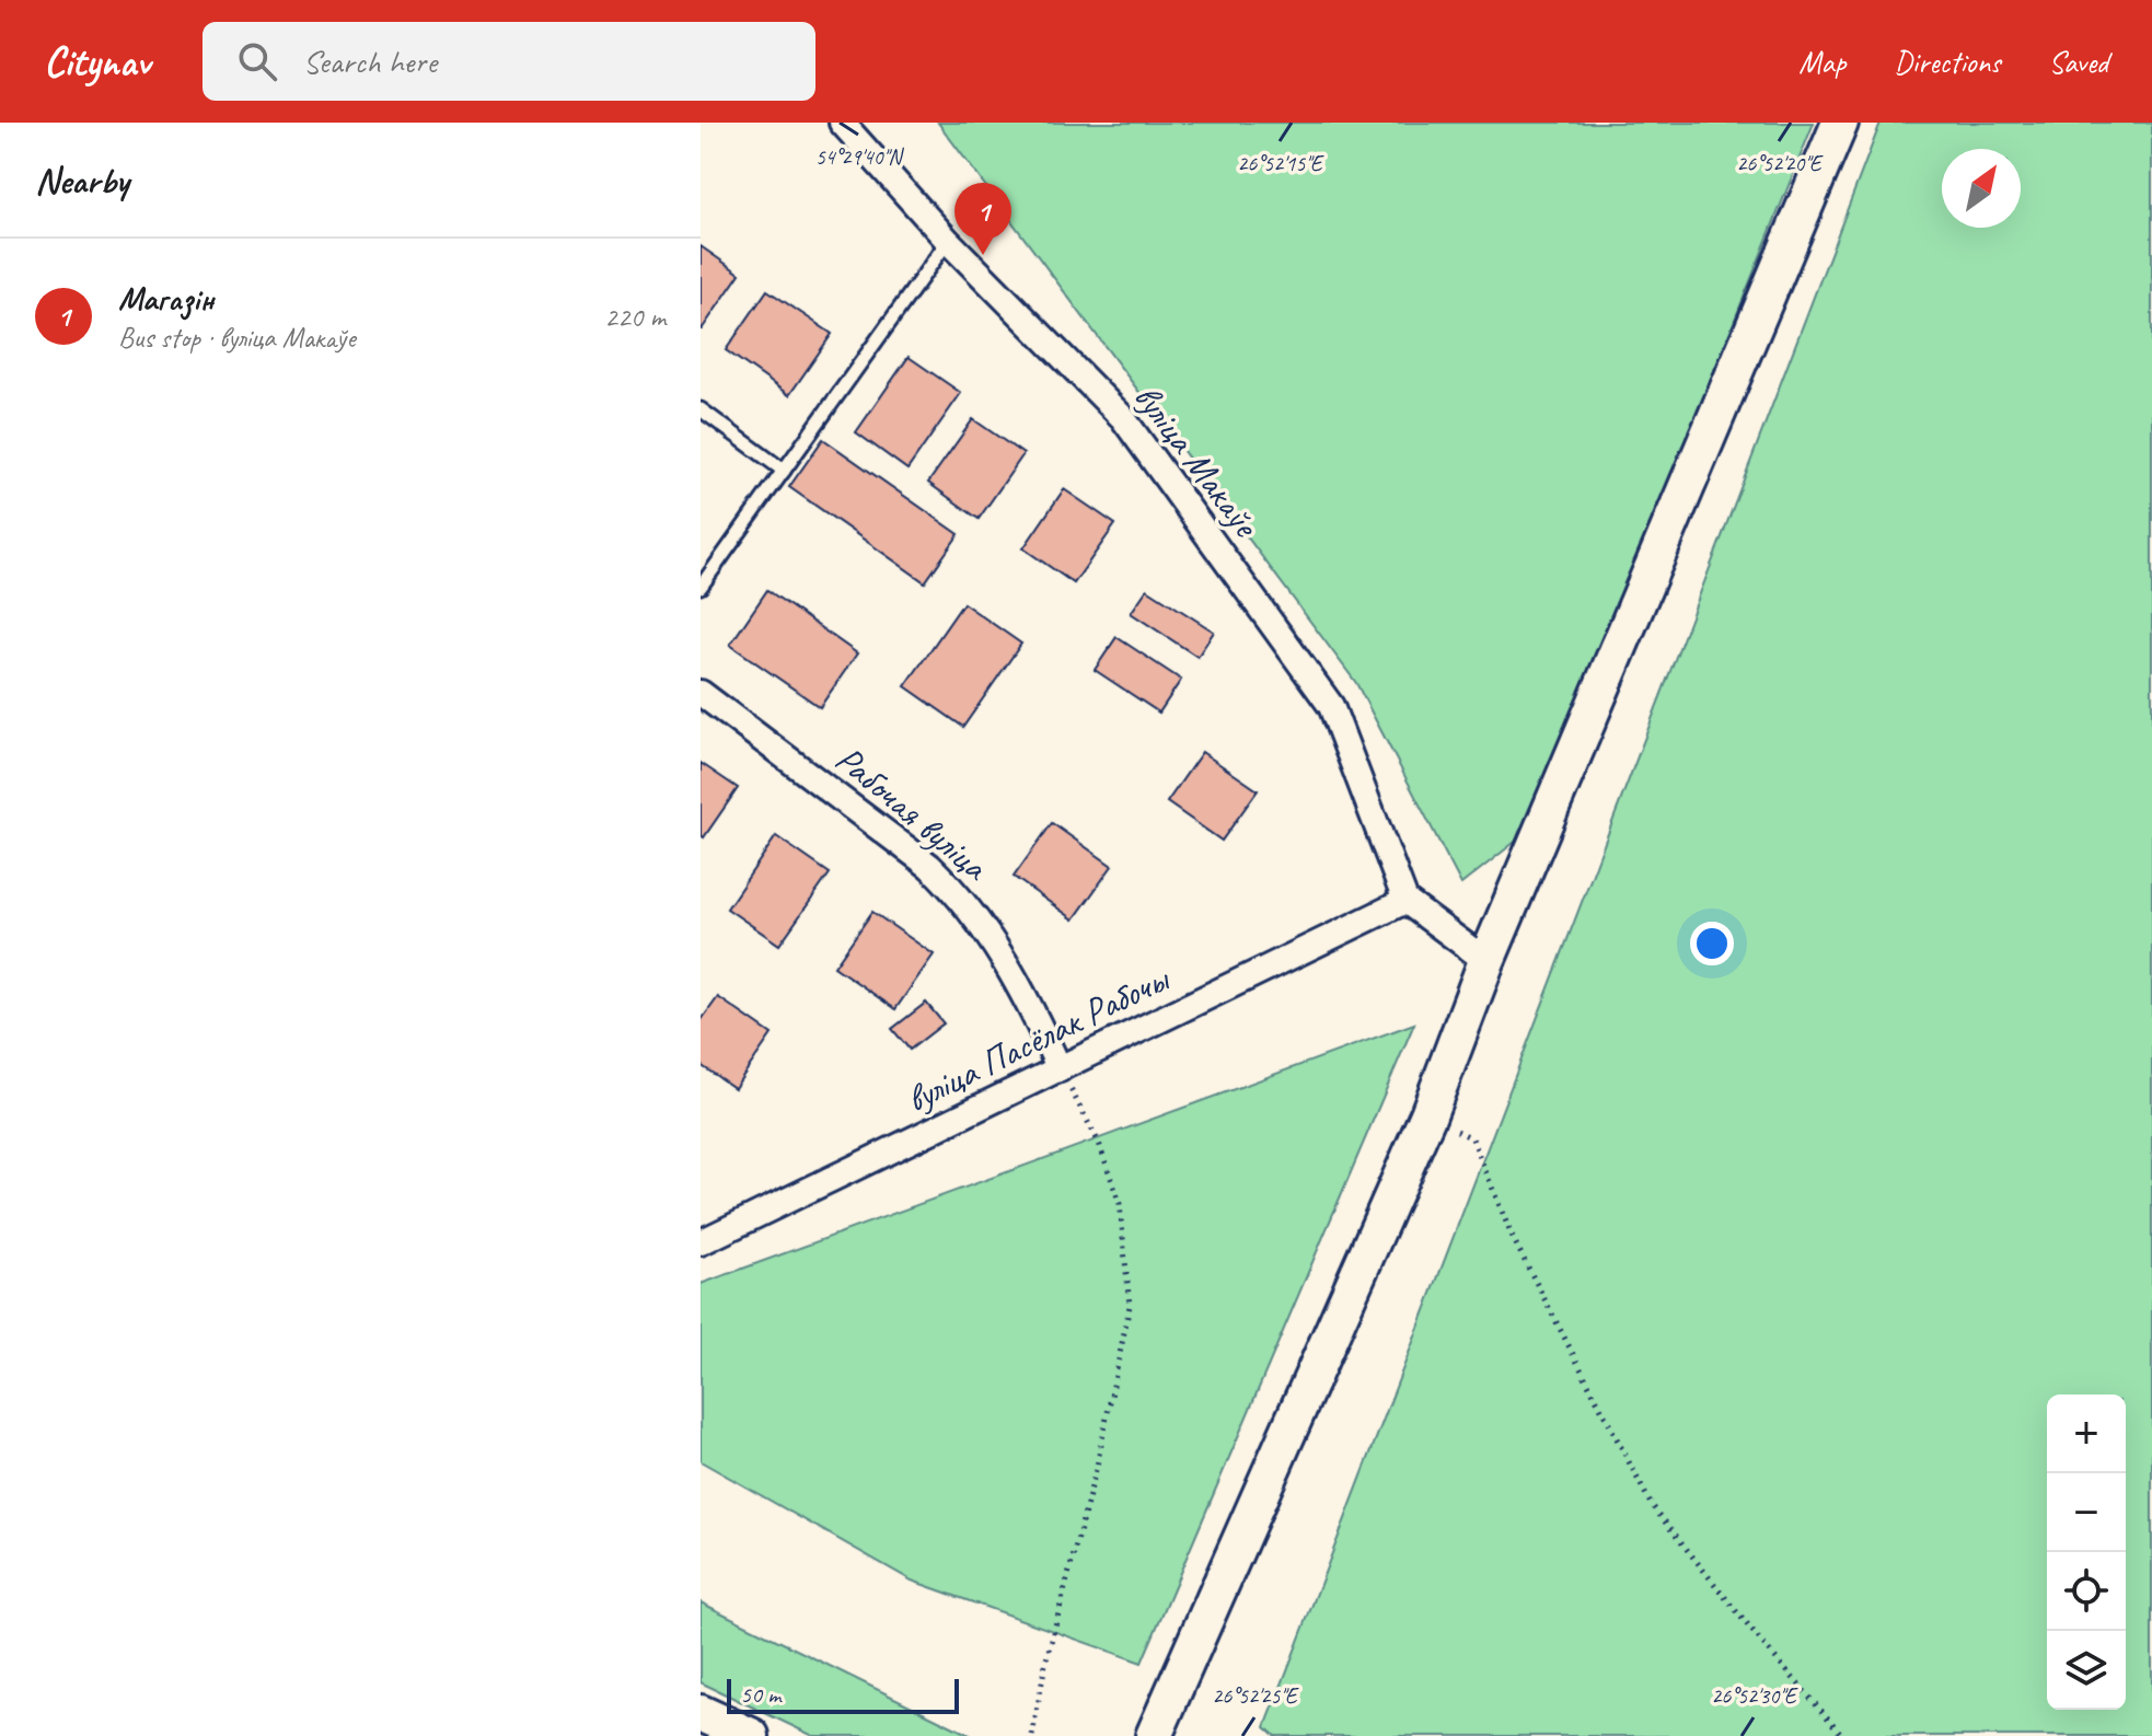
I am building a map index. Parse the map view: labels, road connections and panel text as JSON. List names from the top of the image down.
{
  "streets": {
    "street": ["вуліца Макаўе", "Рабочая вуліца", "вуліца Пасёлак Рабочы"]
  },
  "crossings": [
    ["вуліца Макаўе", "вуліца Пасёлак Рабочы"],
    ["Рабочая вуліца", "вуліца Пасёлак Рабочы"]
  ],
  "scale_bar": "50 m",
  "north": "top right",
  "page": {
    "header": "Citynav",
    "search": "Search here",
    "nav": ["Map", "Directions", "Saved"],
    "heading": "Nearby",
    "pins": "1",
    "list": [
      {
        "mark": "1",
        "name": "Магазін",
        "note": "Bus stop · вуліца Макаўе",
        "value": "220 m"
      }
    ],
    "map_buttons": ["+", "−"],
    "scale": "50 m"
  },
  "coordinates": [
    "54°29'40\"N",
    "26°52'15\"E",
    "26°52'20\"E",
    "26°52'25\"E",
    "26°52'30\"E"
  ]
}
